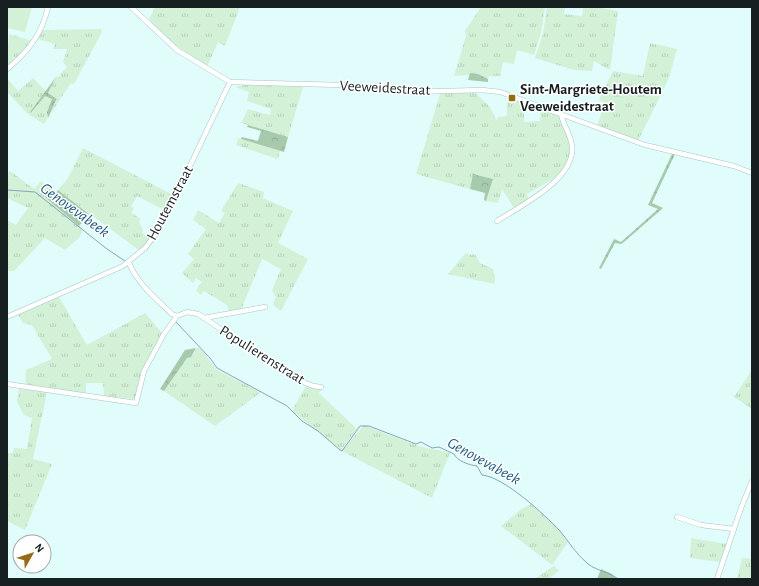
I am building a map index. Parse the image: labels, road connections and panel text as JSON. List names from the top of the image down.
{
  "streets": {
    "street": ["Veeweidestraat", "Houtemstraat", "Populierenstraat"]
  },
  "crossings": [
    ["Veeweidestraat", "Houtemstraat"]
  ],
  "water": ["Genovevabeek"],
  "places": {
    "transit": ["Sint-Margriete-Houtem Veeweidestraat"]
  },
  "north": "top right"
}
